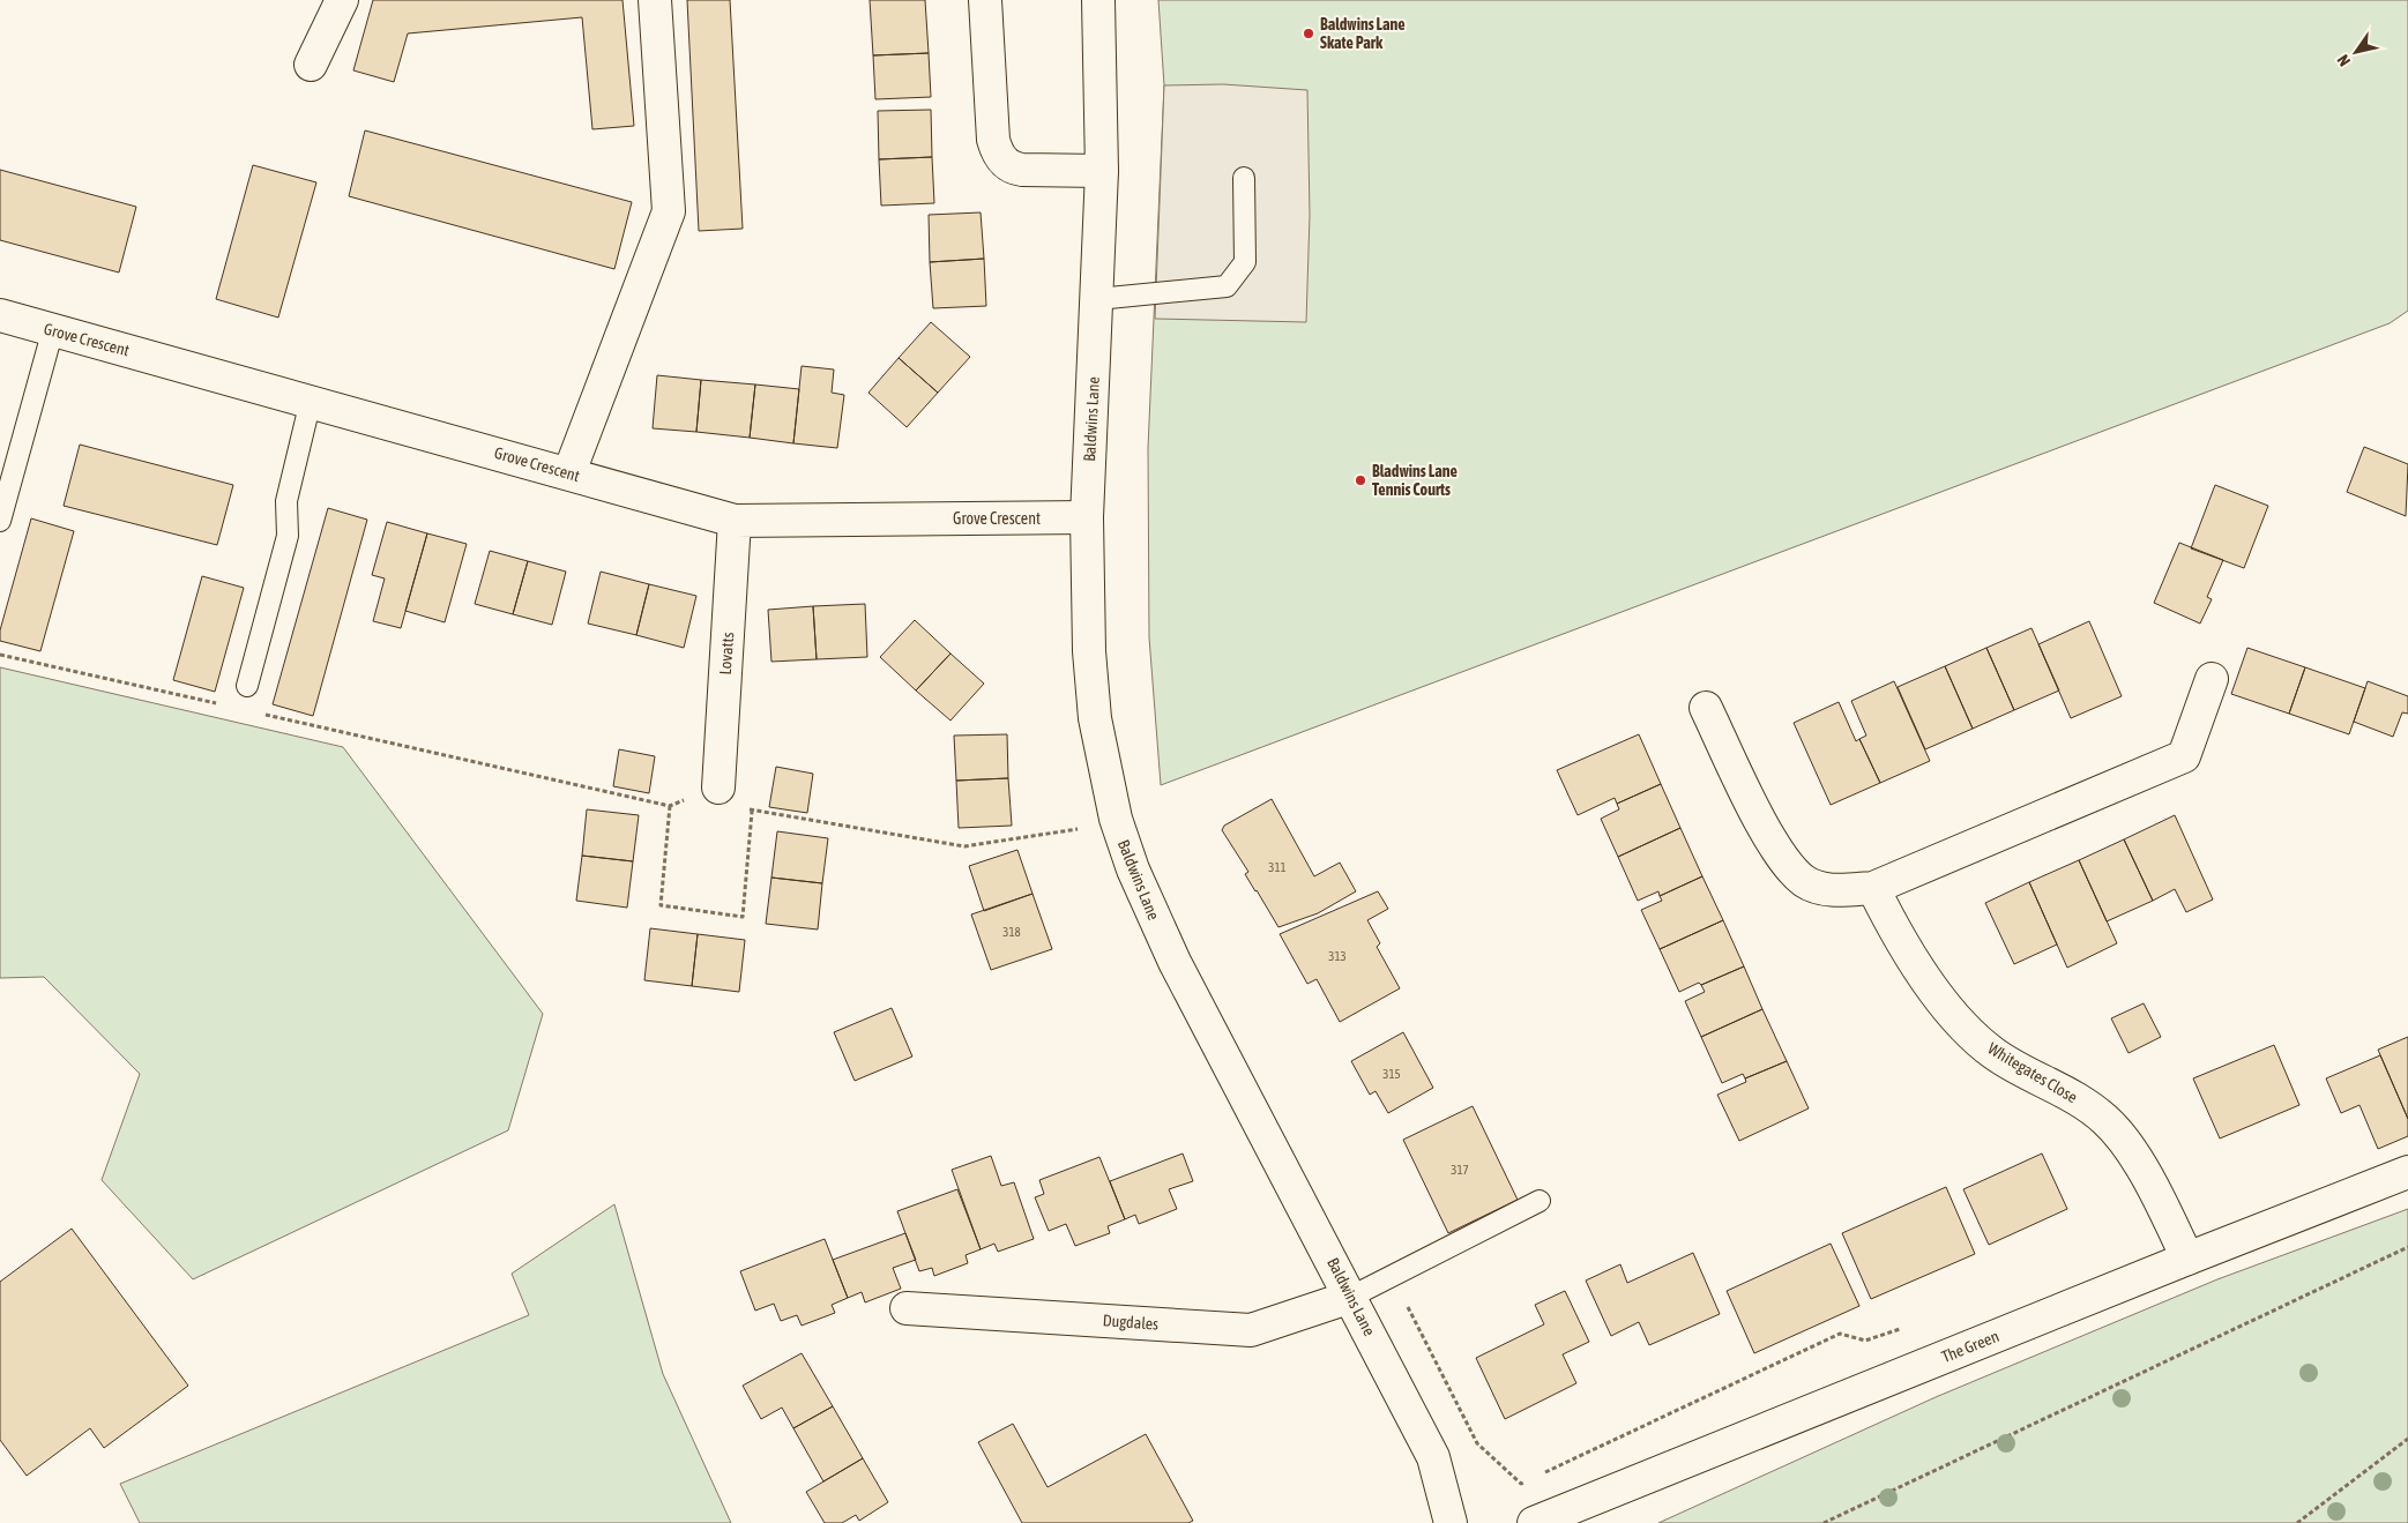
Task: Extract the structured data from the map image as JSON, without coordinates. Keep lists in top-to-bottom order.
{
  "streets": {
    "street": [
      "Grove Crescent",
      "Baldwins Lane",
      "Lovatts",
      "Whitegates Close",
      "Dugdales",
      "The Green"
    ]
  },
  "crossings": [
    ["Grove Crescent", "Baldwins Lane"],
    ["Grove Crescent", "Lovatts"],
    ["Baldwins Lane", "Dugdales"],
    ["Whitegates Close", "The Green"]
  ],
  "places": ["Baldwins Lane Skate Park", "Bladwins Lane Tennis Courts"],
  "house_numbers": [
    "311",
    "318",
    "313",
    "315",
    "317"
  ],
  "north": "bottom left"
}
